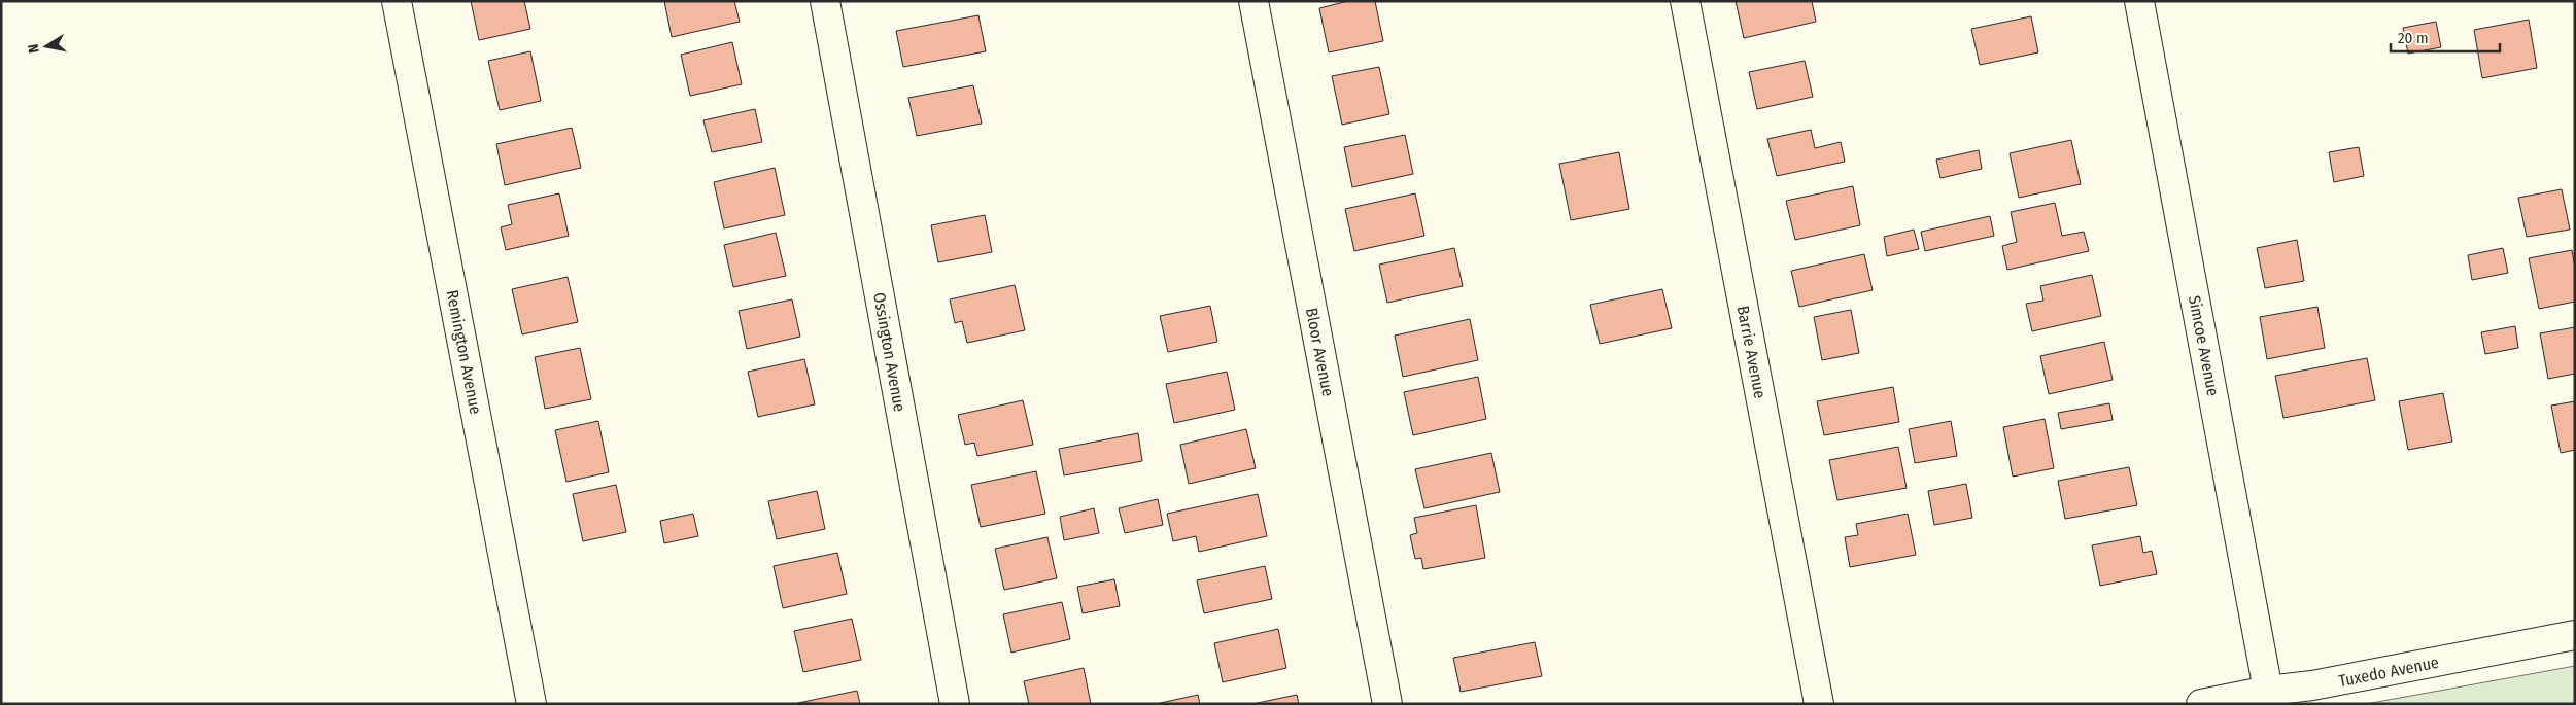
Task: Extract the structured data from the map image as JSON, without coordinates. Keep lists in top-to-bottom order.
{
  "streets": {
    "street": [
      "Simcoe Avenue",
      "Remington Avenue",
      "Ossington Avenue",
      "Bloor Avenue",
      "Barrie Avenue",
      "Tuxedo Avenue"
    ]
  },
  "crossings": [
    ["Simcoe Avenue", "Tuxedo Avenue"]
  ],
  "scale_bar": "20 m",
  "north": "left"
}
